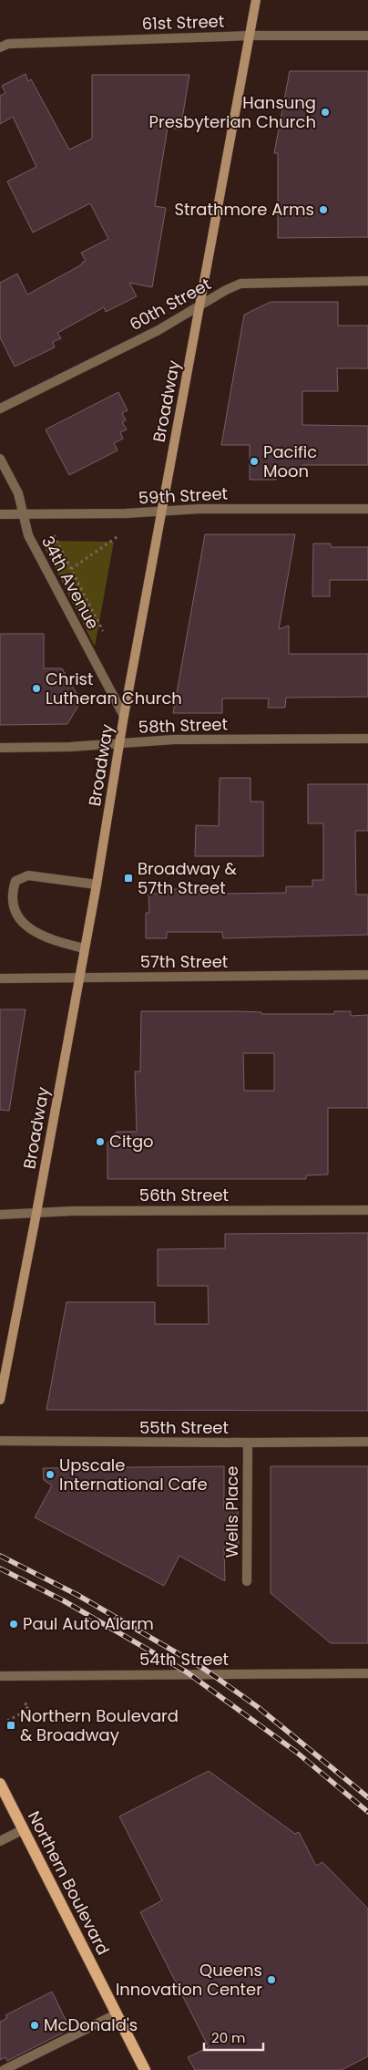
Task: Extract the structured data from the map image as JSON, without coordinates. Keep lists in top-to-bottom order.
{
  "streets": {
    "main road": ["Broadway", "Northern Boulevard"],
    "street": [
      "61st Street",
      "60th Street",
      "59th Street",
      "34th Avenue",
      "58th Street",
      "57th Street",
      "56th Street",
      "55th Street",
      "Wells Place",
      "54th Street"
    ]
  },
  "crossings": [
    ["61st Street", "Broadway"],
    ["60th Street", "Broadway"],
    ["Broadway", "59th Street"],
    ["Broadway", "34th Avenue"],
    ["Broadway", "58th Street"],
    ["Broadway", "57th Street"],
    ["Broadway", "56th Street"],
    ["59th Street", "34th Avenue"],
    ["55th Street", "Wells Place"]
  ],
  "places": {
    "other": [
      "Hansung Presbyterian Church",
      "Strathmore Arms",
      "Pacific Moon",
      "Christ Lutheran Church",
      "Citgo",
      "Upscale International Cafe",
      "Paul Auto Alarm",
      "Queens Innovation Center",
      "McDonald's"
    ],
    "transit": ["Broadway & 57th Street", "Northern Boulevard & Broadway"]
  },
  "scale_bar": "20 m"
}
